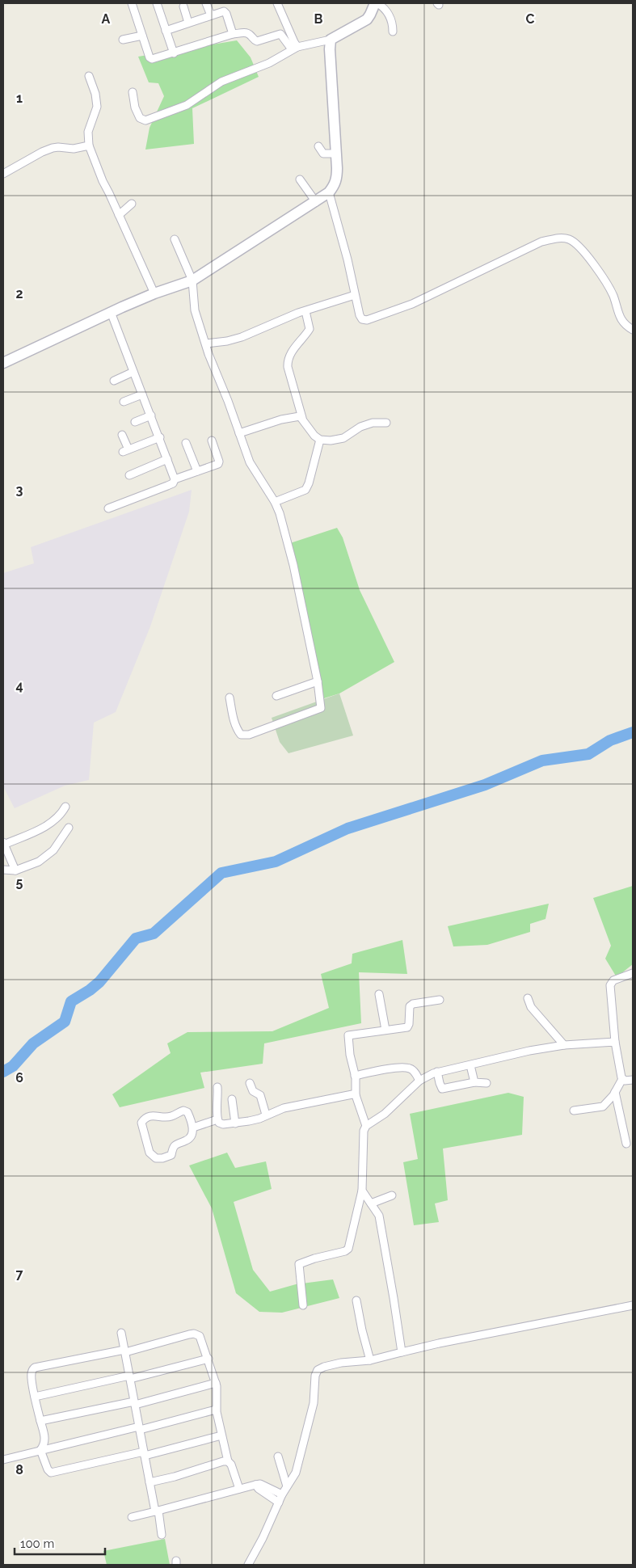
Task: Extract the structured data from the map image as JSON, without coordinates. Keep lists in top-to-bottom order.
{
  "scale_bar": "100 m",
  "grid": {
    "columns": ["A", "B", "C"],
    "rows": [
      "1",
      "2",
      "3",
      "4",
      "5",
      "6",
      "7",
      "8"
    ]
  }
}
